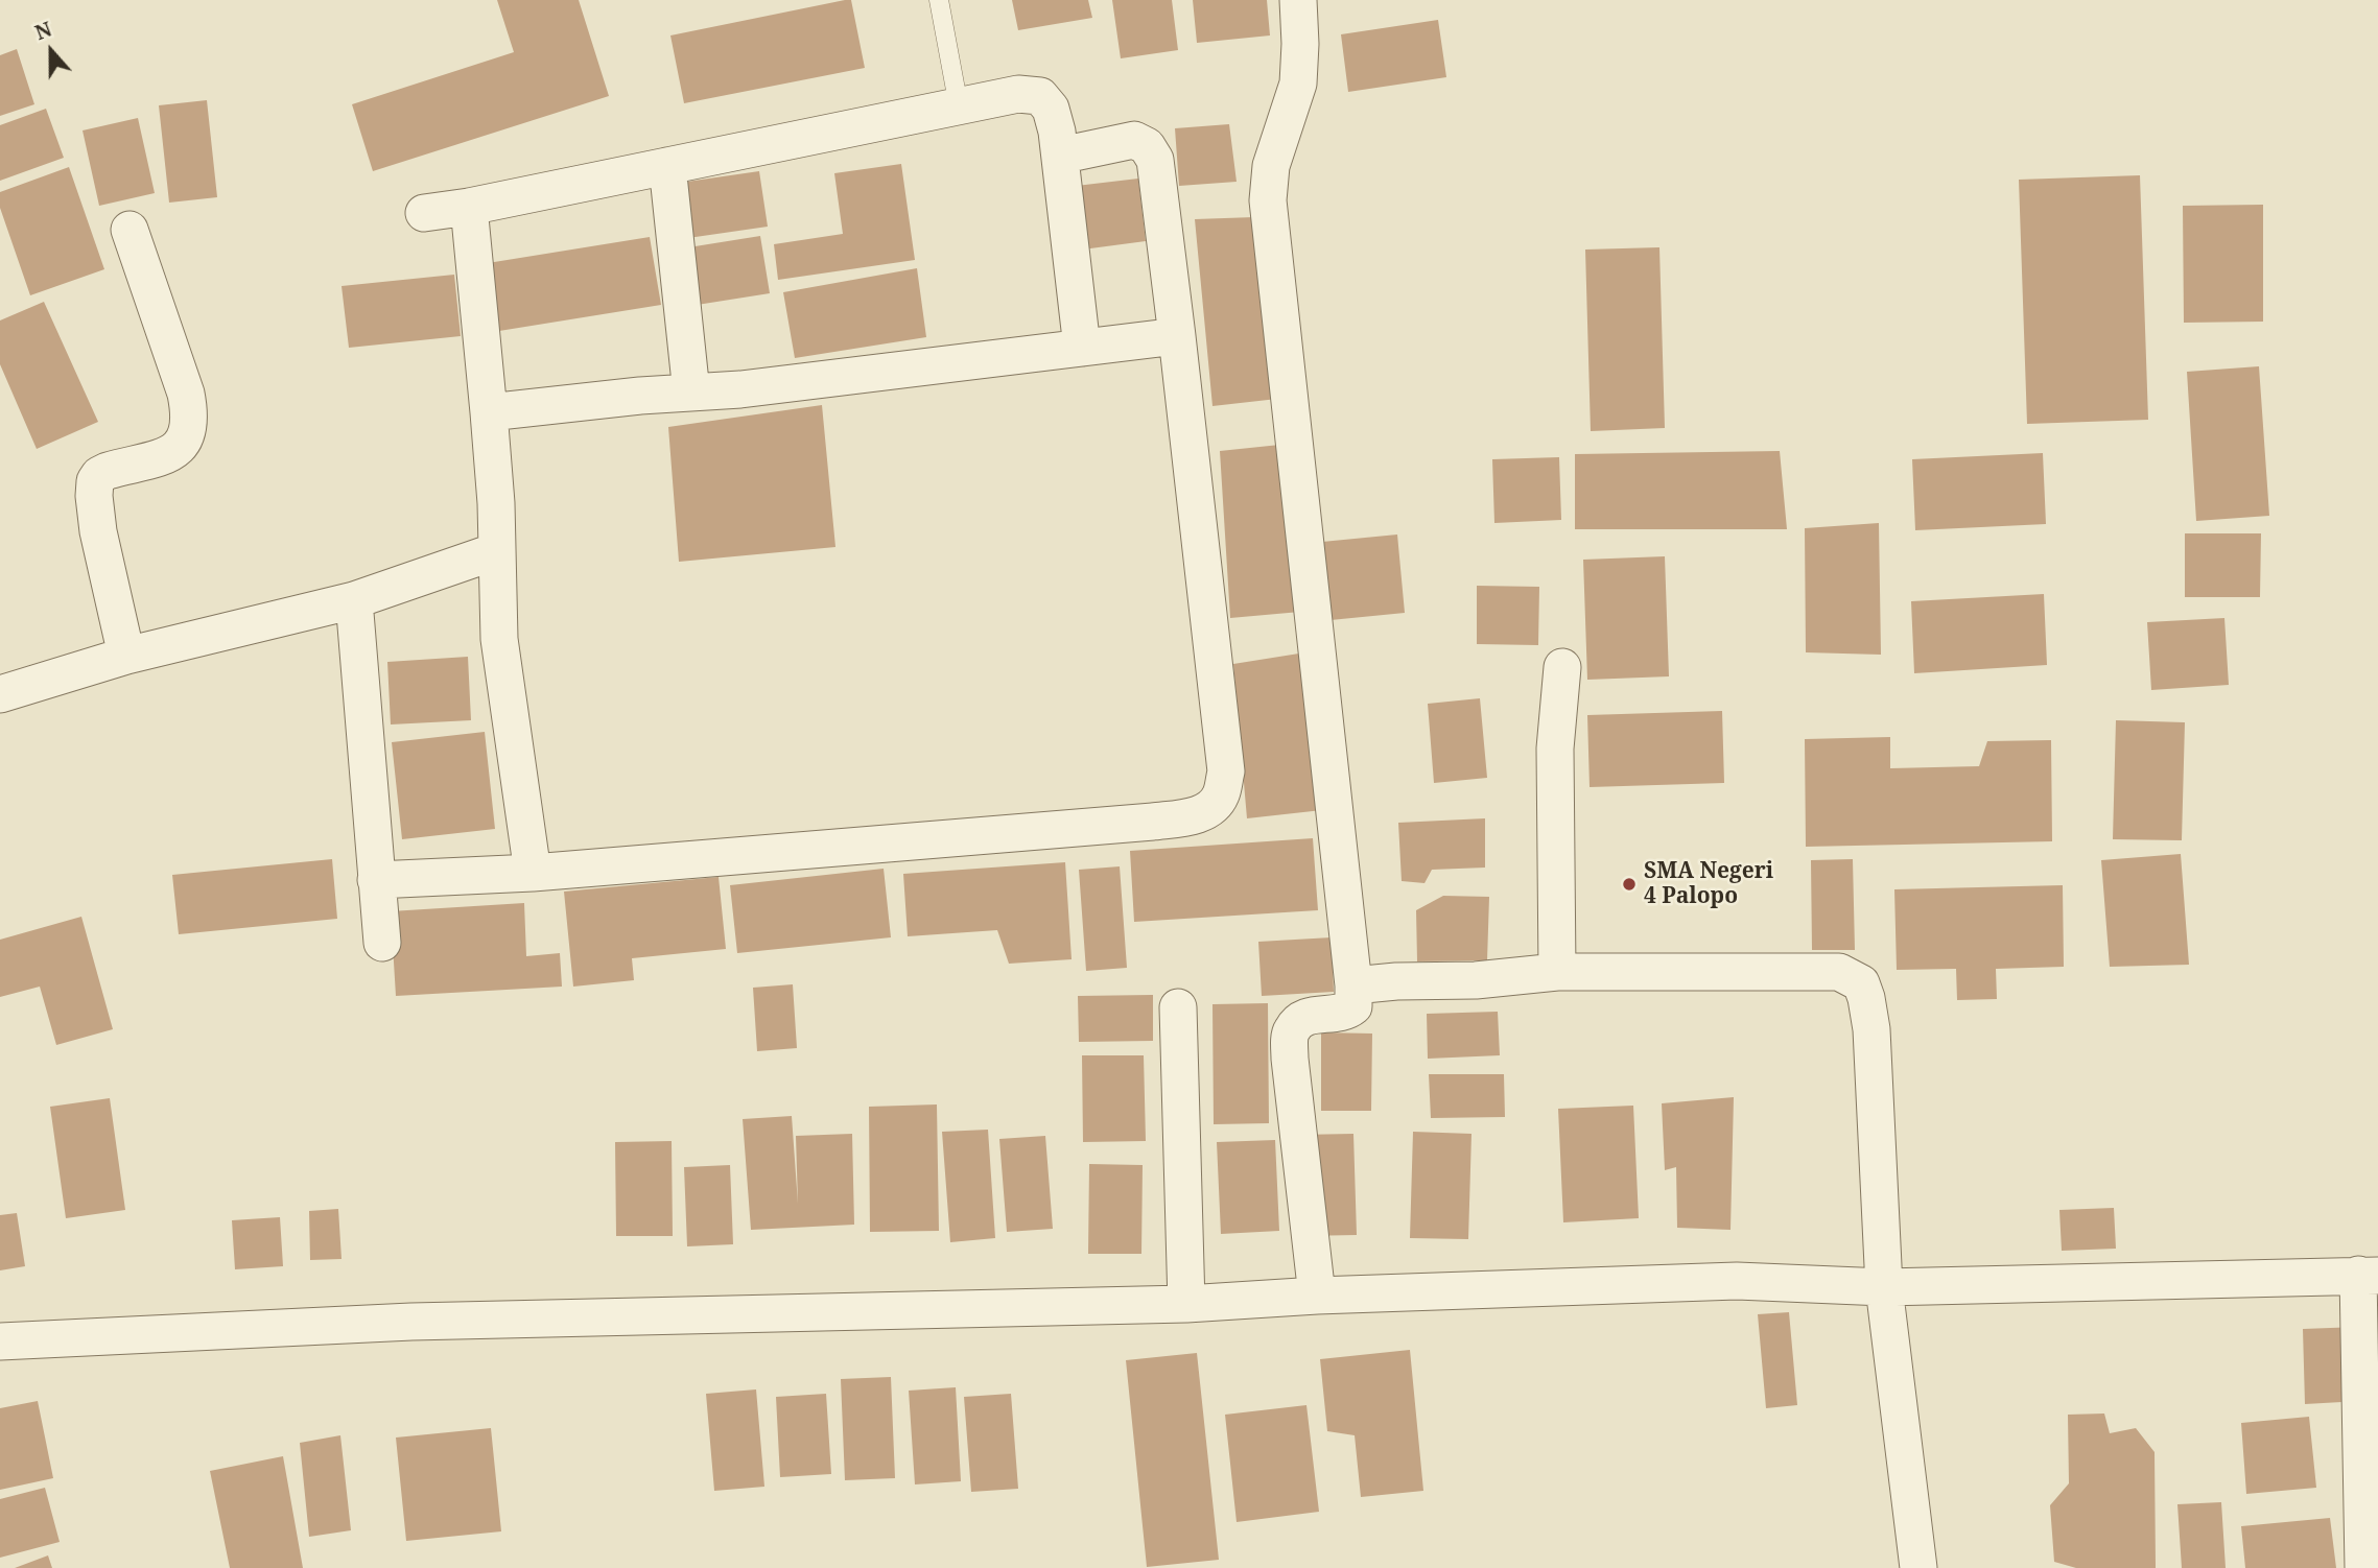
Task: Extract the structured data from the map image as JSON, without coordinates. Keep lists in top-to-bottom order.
{
  "places": ["SMA Negeri 4 Palopo"],
  "north": "top"
}
